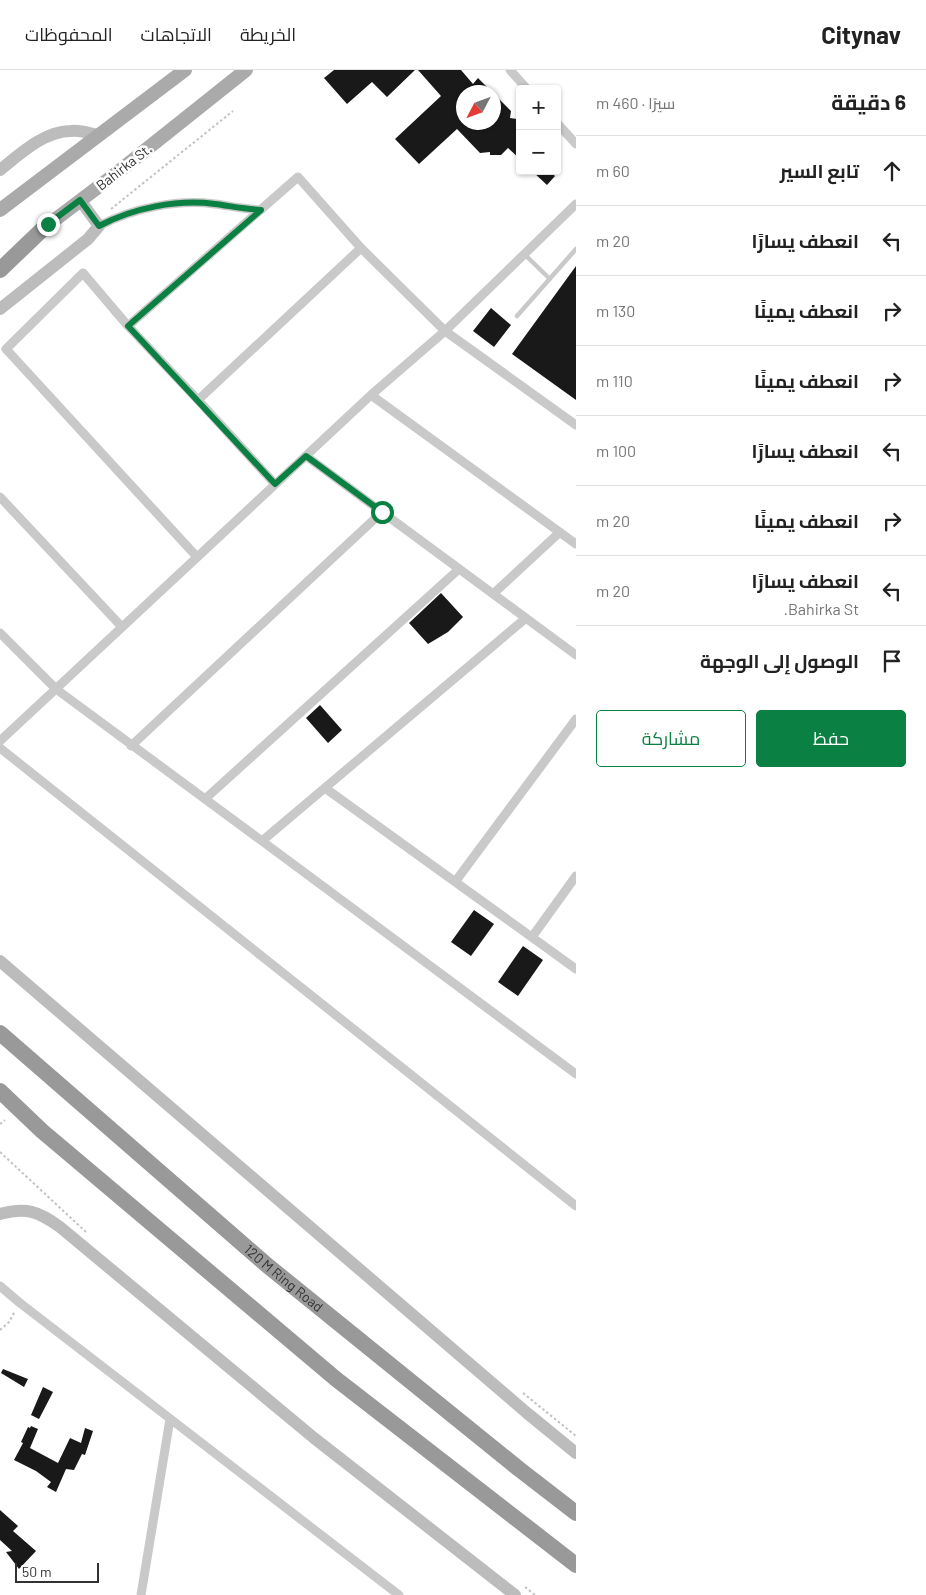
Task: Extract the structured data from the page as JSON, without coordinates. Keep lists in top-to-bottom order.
{
  "streets": {
    "highway": ["120 M Ring Road"],
    "main road": ["Bahirka St."]
  },
  "scale_bar": "50 m",
  "north": "bottom left",
  "page": {
    "header": "Citynav",
    "nav": ["الخريطة", "الاتجاهات", "المحفوظات"],
    "heading": ["6 دقيقة", "سيرًا · 460 m"],
    "map_buttons": ["+", "−"],
    "list": [
      ["تابع السير", "60 m"],
      ["انعطف يسارًا", "20 m"],
      ["انعطف يمينًا", "130 m"],
      ["انعطف يمينًا", "110 m"],
      ["انعطف يسارًا", "100 m"],
      ["انعطف يمينًا", "20 m"],
      ["انعطف يسارًا", "Bahirka St.", "20 m"],
      "الوصول إلى الوجهة"
    ],
    "buttons": ["حفظ", "مشاركة"],
    "scale": "50 m"
  }
}
